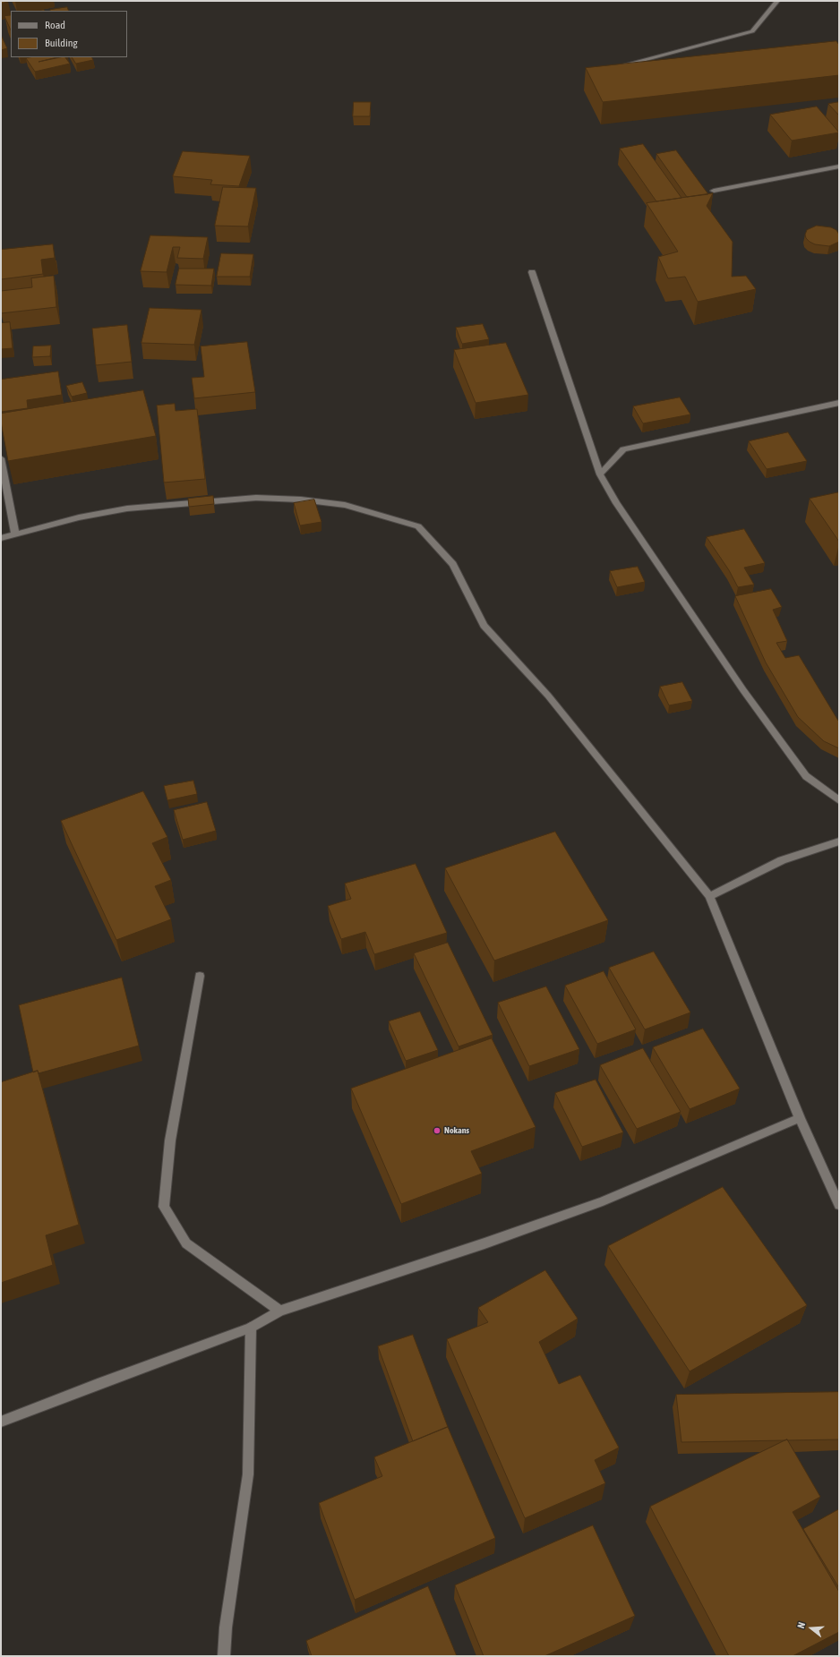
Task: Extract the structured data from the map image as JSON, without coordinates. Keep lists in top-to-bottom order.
{
  "places": ["Nokans"],
  "legend": ["Road", "Building"],
  "north": "left"
}
